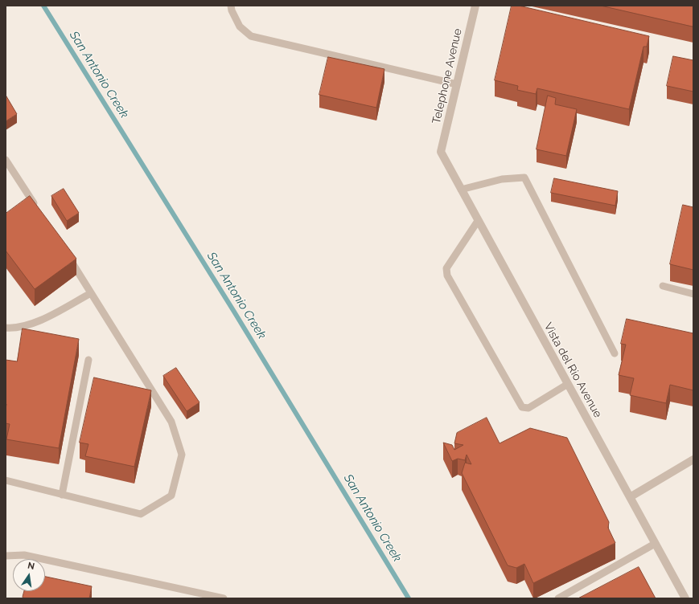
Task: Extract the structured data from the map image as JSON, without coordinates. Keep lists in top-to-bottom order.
{
  "streets": {
    "street": ["Telephone Avenue", "Vista del Rio Avenue"]
  },
  "crossings": [
    ["Telephone Avenue", "Vista del Rio Avenue"]
  ],
  "water": ["San Antonio Creek"],
  "north": "top"
}
